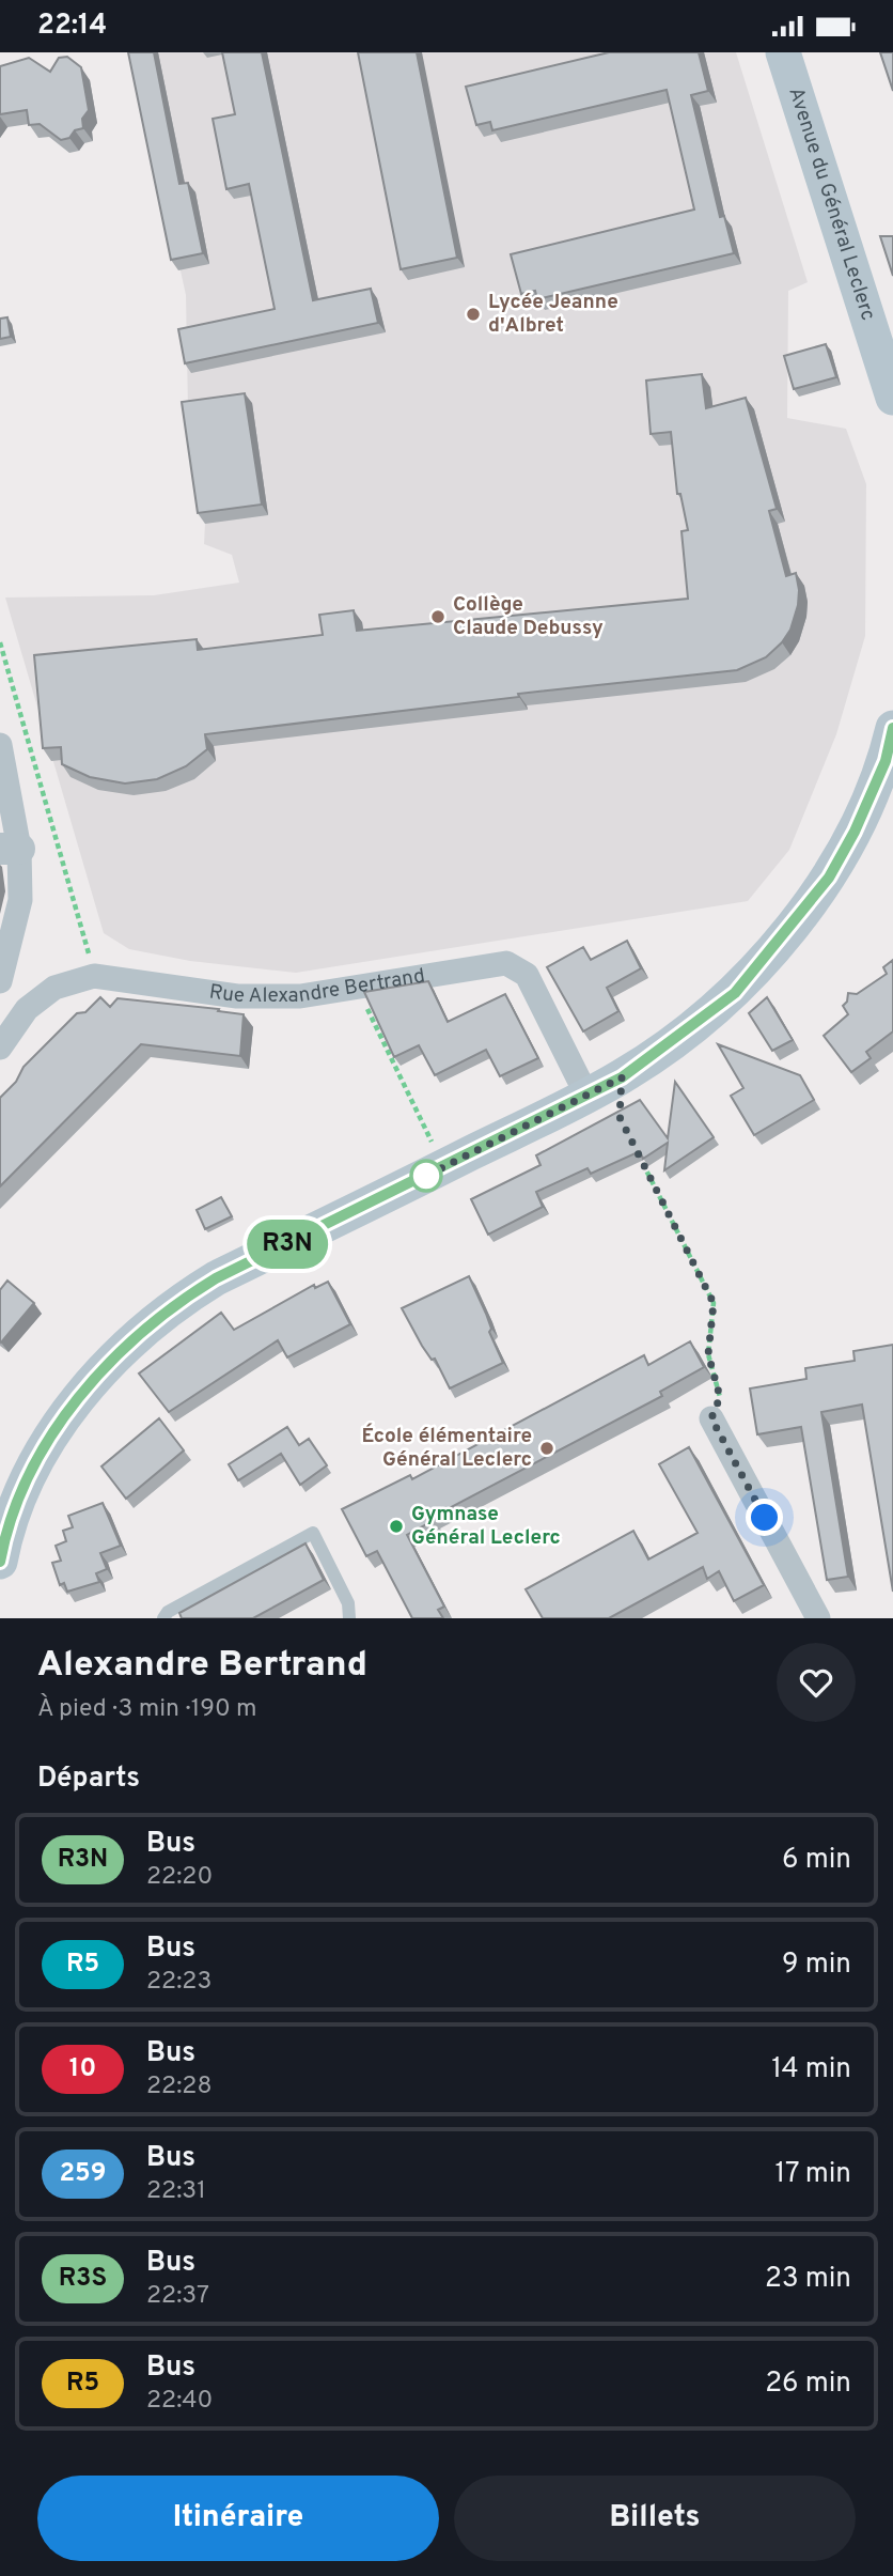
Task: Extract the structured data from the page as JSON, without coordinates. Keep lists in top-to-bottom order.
{
  "streets": {
    "main road": ["Avenue du Général Leclerc"],
    "street": ["Rue Alexandre Bertrand"]
  },
  "places": [
    "Lycée Jeanne d'Albret",
    "Collège Claude Debussy",
    "École élémentaire Général Leclerc",
    "Gymnase Général Leclerc"
  ],
  "lines": ["bus line R3N"],
  "page": {
    "status": "22:14",
    "on_map": "R3N",
    "heading": [
      ["Alexandre Bertrand", "À pied · 3 min · 190 m"],
      "Départs"
    ],
    "list": [
      {
        "mark": "R3N",
        "name": "Bus",
        "note": "22:20",
        "value": "6 min"
      },
      {
        "mark": "R5",
        "name": "Bus",
        "note": "22:23",
        "value": "9 min"
      },
      {
        "mark": "10",
        "name": "Bus",
        "note": "22:28",
        "value": "14 min"
      },
      {
        "mark": "259",
        "name": "Bus",
        "note": "22:31",
        "value": "17 min"
      },
      {
        "mark": "R3S",
        "name": "Bus",
        "note": "22:37",
        "value": "23 min"
      },
      {
        "mark": "R5",
        "name": "Bus",
        "note": "22:40",
        "value": "26 min"
      }
    ],
    "buttons": ["Itinéraire", "Billets"]
  }
}
